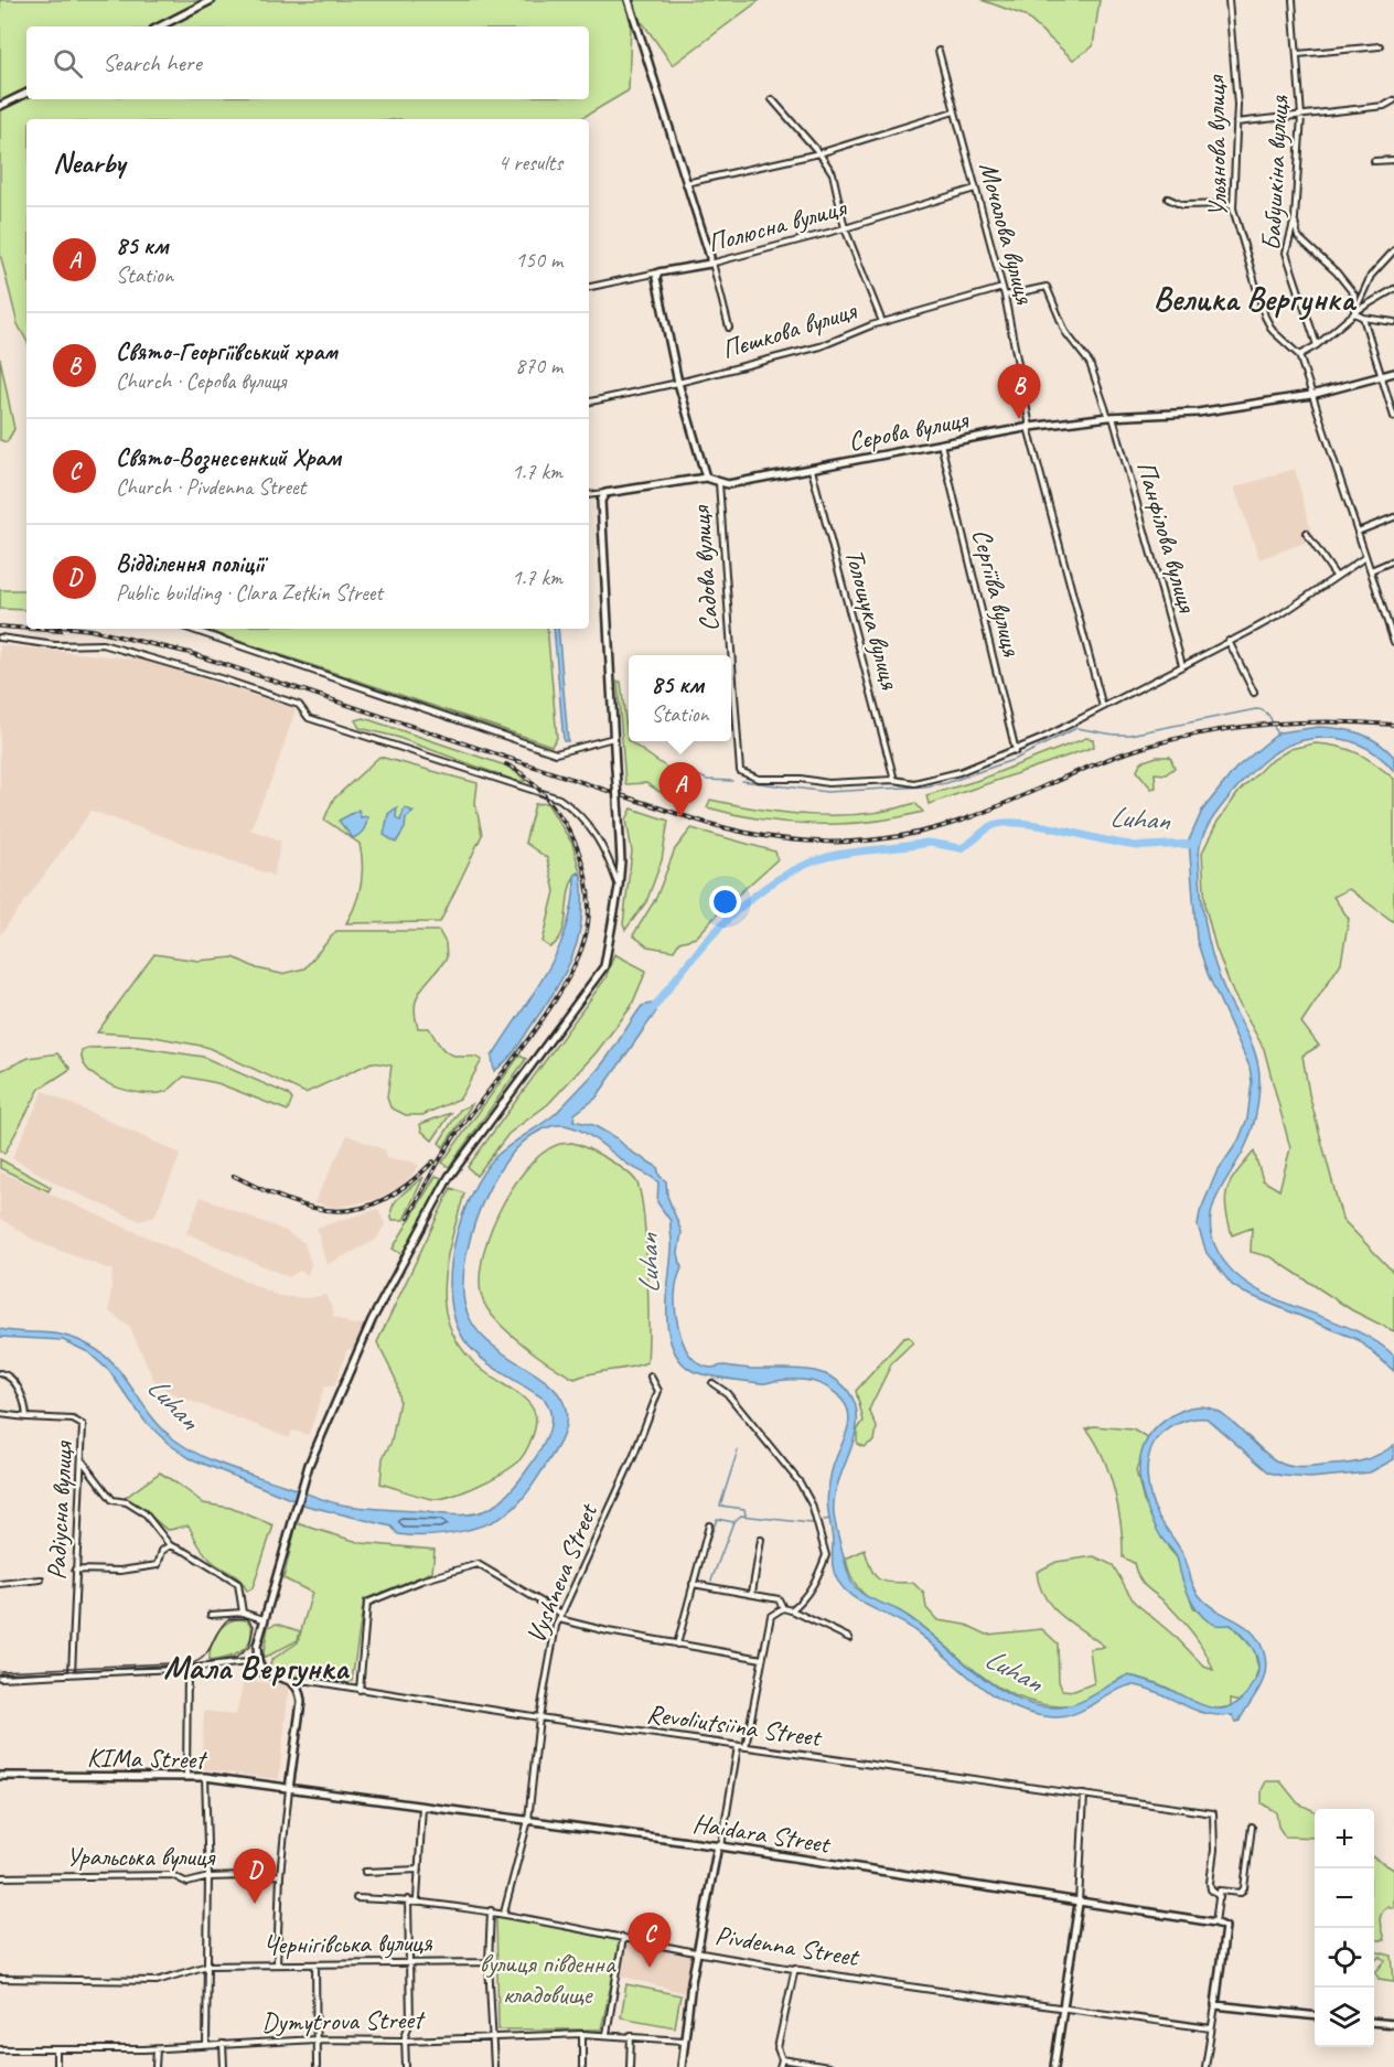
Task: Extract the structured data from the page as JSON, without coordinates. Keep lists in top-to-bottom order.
{
  "streets": {
    "street": [
      "Ульянова вулиця",
      "Бабушкіна вулиця",
      "Полюсна вулиця",
      "Мочалова вулиця",
      "Пєшкова вулиця",
      "Сєрова вулиця",
      "Панфілова вулиця",
      "Садова вулиця",
      "Сергіїва вулиця",
      "Толощука вулиця",
      "Радіусна вулиця",
      "Vyshneva Street",
      "Revoliutsiina Street",
      "KIMa Street",
      "Haidara Street",
      "Уральська вулиця",
      "Чернігівська вулиця",
      "Pivdenna Street",
      "Dymytrova Street"
    ]
  },
  "crossings": [
    ["Полюсна вулиця", "Мочалова вулиця"],
    ["Мочалова вулиця", "Пєшкова вулиця"],
    ["Мочалова вулиця", "Сєрова вулиця"],
    ["Мочалова вулиця", "Панфілова вулиця"],
    ["Сєрова вулиця", "Панфілова вулиця"],
    ["Сєрова вулиця", "Садова вулиця"],
    ["Сєрова вулиця", "Сергіїва вулиця"],
    ["Сєрова вулиця", "Толощука вулиця"],
    ["Садова вулиця", "Толощука вулиця"],
    ["Vyshneva Street", "Revoliutsiina Street"],
    ["Vyshneva Street", "Haidara Street"],
    ["Vyshneva Street", "Pivdenna Street"],
    ["KIMa Street", "Haidara Street"]
  ],
  "districts": ["Велика Вергунка", "Мала Вергунка"],
  "water": ["Luhan"],
  "parks": ["вулиця південна кладовище"],
  "page": {
    "search": "Search here",
    "heading": ["Nearby", "4 results"],
    "list": [
      {
        "mark": "A",
        "name": "85 км",
        "note": "Station",
        "value": "150 m"
      },
      {
        "mark": "B",
        "name": "Свято-Георгіївський храм",
        "note": "Church · Сєрова вулиця",
        "value": "870 m"
      },
      {
        "mark": "C",
        "name": "Свято-Вознесенкий Храм",
        "note": "Church · Pivdenna Street",
        "value": "1.7 km"
      },
      {
        "mark": "D",
        "name": "Відділення поліції",
        "note": "Public building · Clara Zetkin Street",
        "value": "1.7 km"
      }
    ],
    "pins": [
      "B",
      "A",
      "D",
      "C"
    ],
    "popup": ["85 км", "Station"],
    "map_buttons": ["+", "−"]
  }
}
